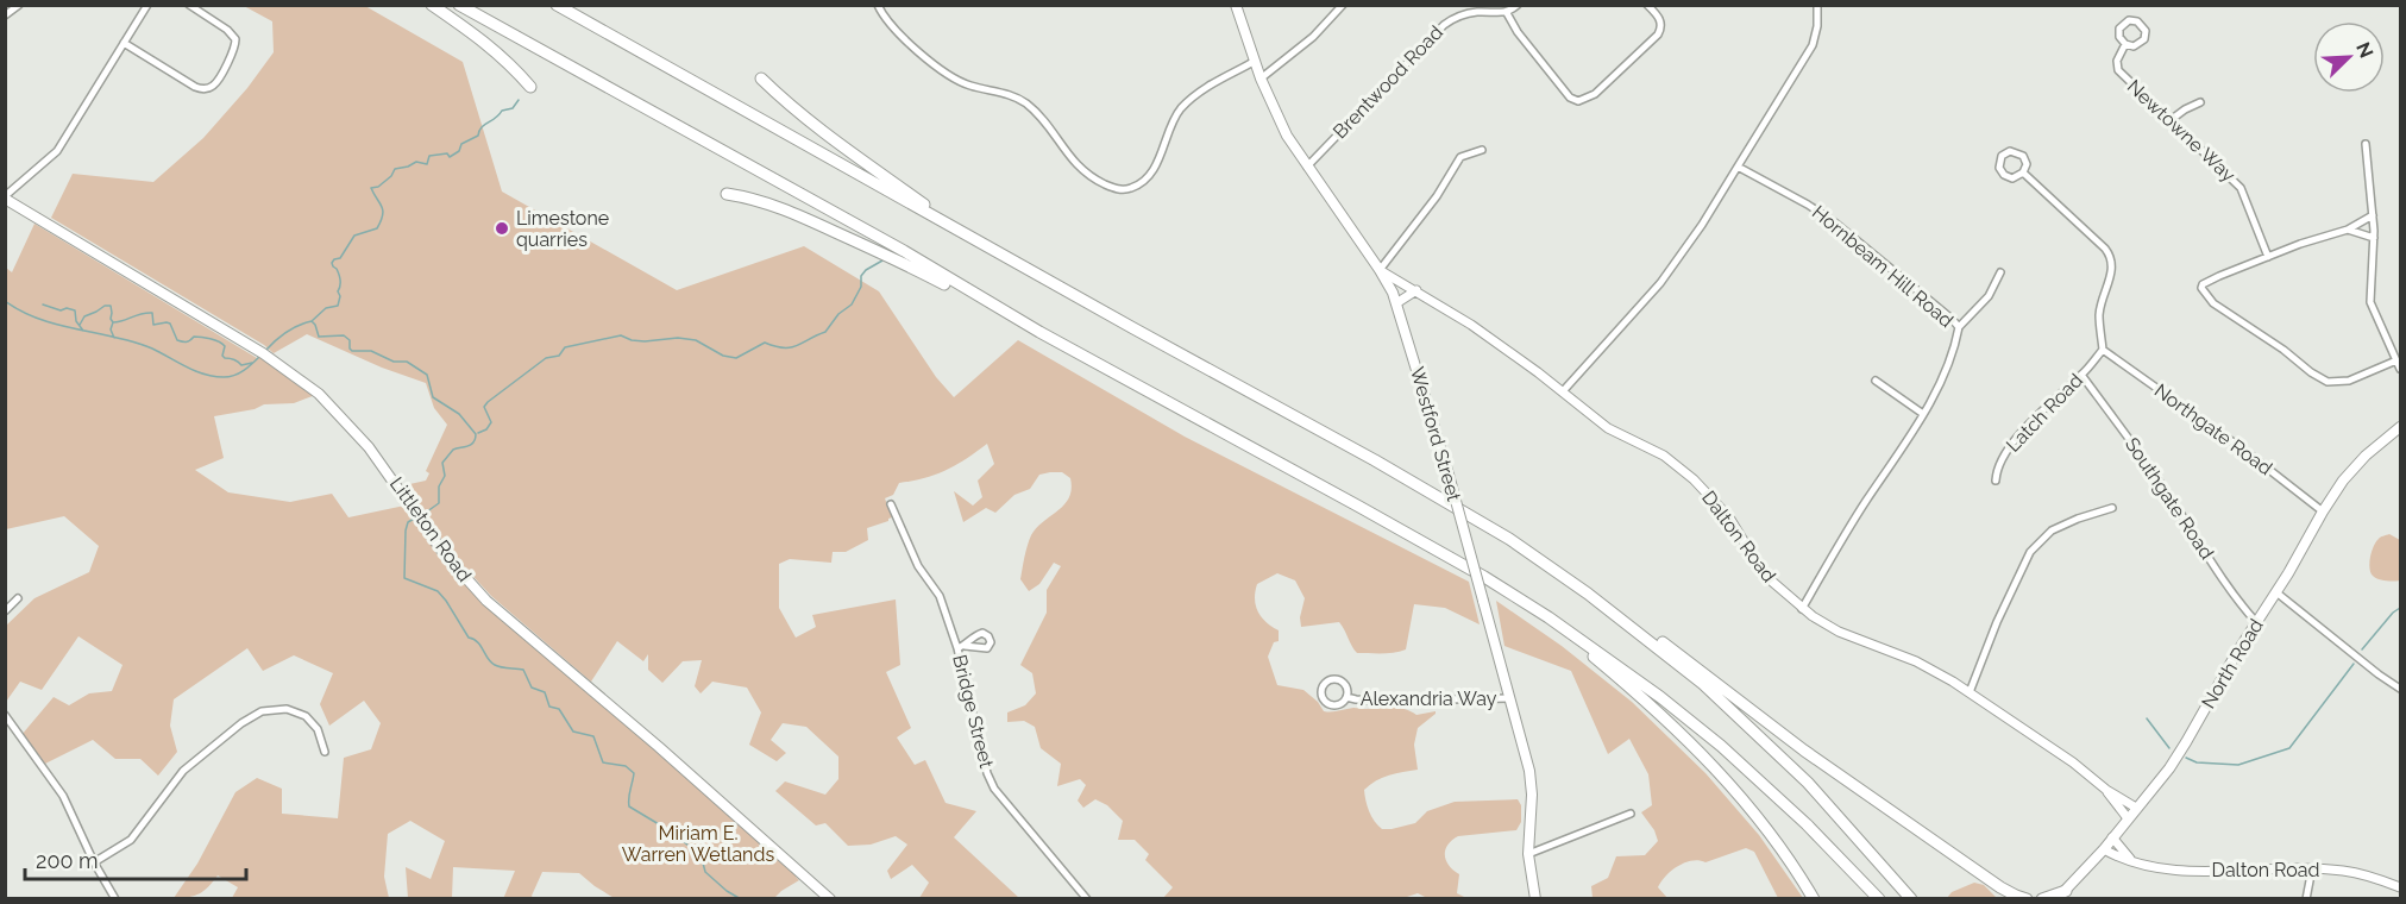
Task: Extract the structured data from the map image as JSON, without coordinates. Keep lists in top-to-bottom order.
{
  "streets": {
    "main road": ["Westford Street", "Littleton Road", "North Road"],
    "street": [
      "Brentwood Road",
      "Newtowne Way",
      "Hornbeam Hill Road",
      "Latch Road",
      "Northgate Road",
      "Southgate Road",
      "Dalton Road",
      "Alexandria Way",
      "Bridge Street"
    ]
  },
  "crossings": [
    ["Brentwood Road", "Westford Street"],
    ["Hornbeam Hill Road", "Dalton Road"],
    ["Latch Road", "Northgate Road"],
    ["Latch Road", "Southgate Road"],
    ["Northgate Road", "North Road"],
    ["Westford Street", "Dalton Road"],
    ["Westford Street", "Alexandria Way"],
    ["Southgate Road", "North Road"],
    ["Dalton Road", "North Road"]
  ],
  "parks": ["Miriam E. Warren Wetlands"],
  "places": ["Limestone quarries"],
  "scale_bar": "200 m",
  "north": "top right"
}
